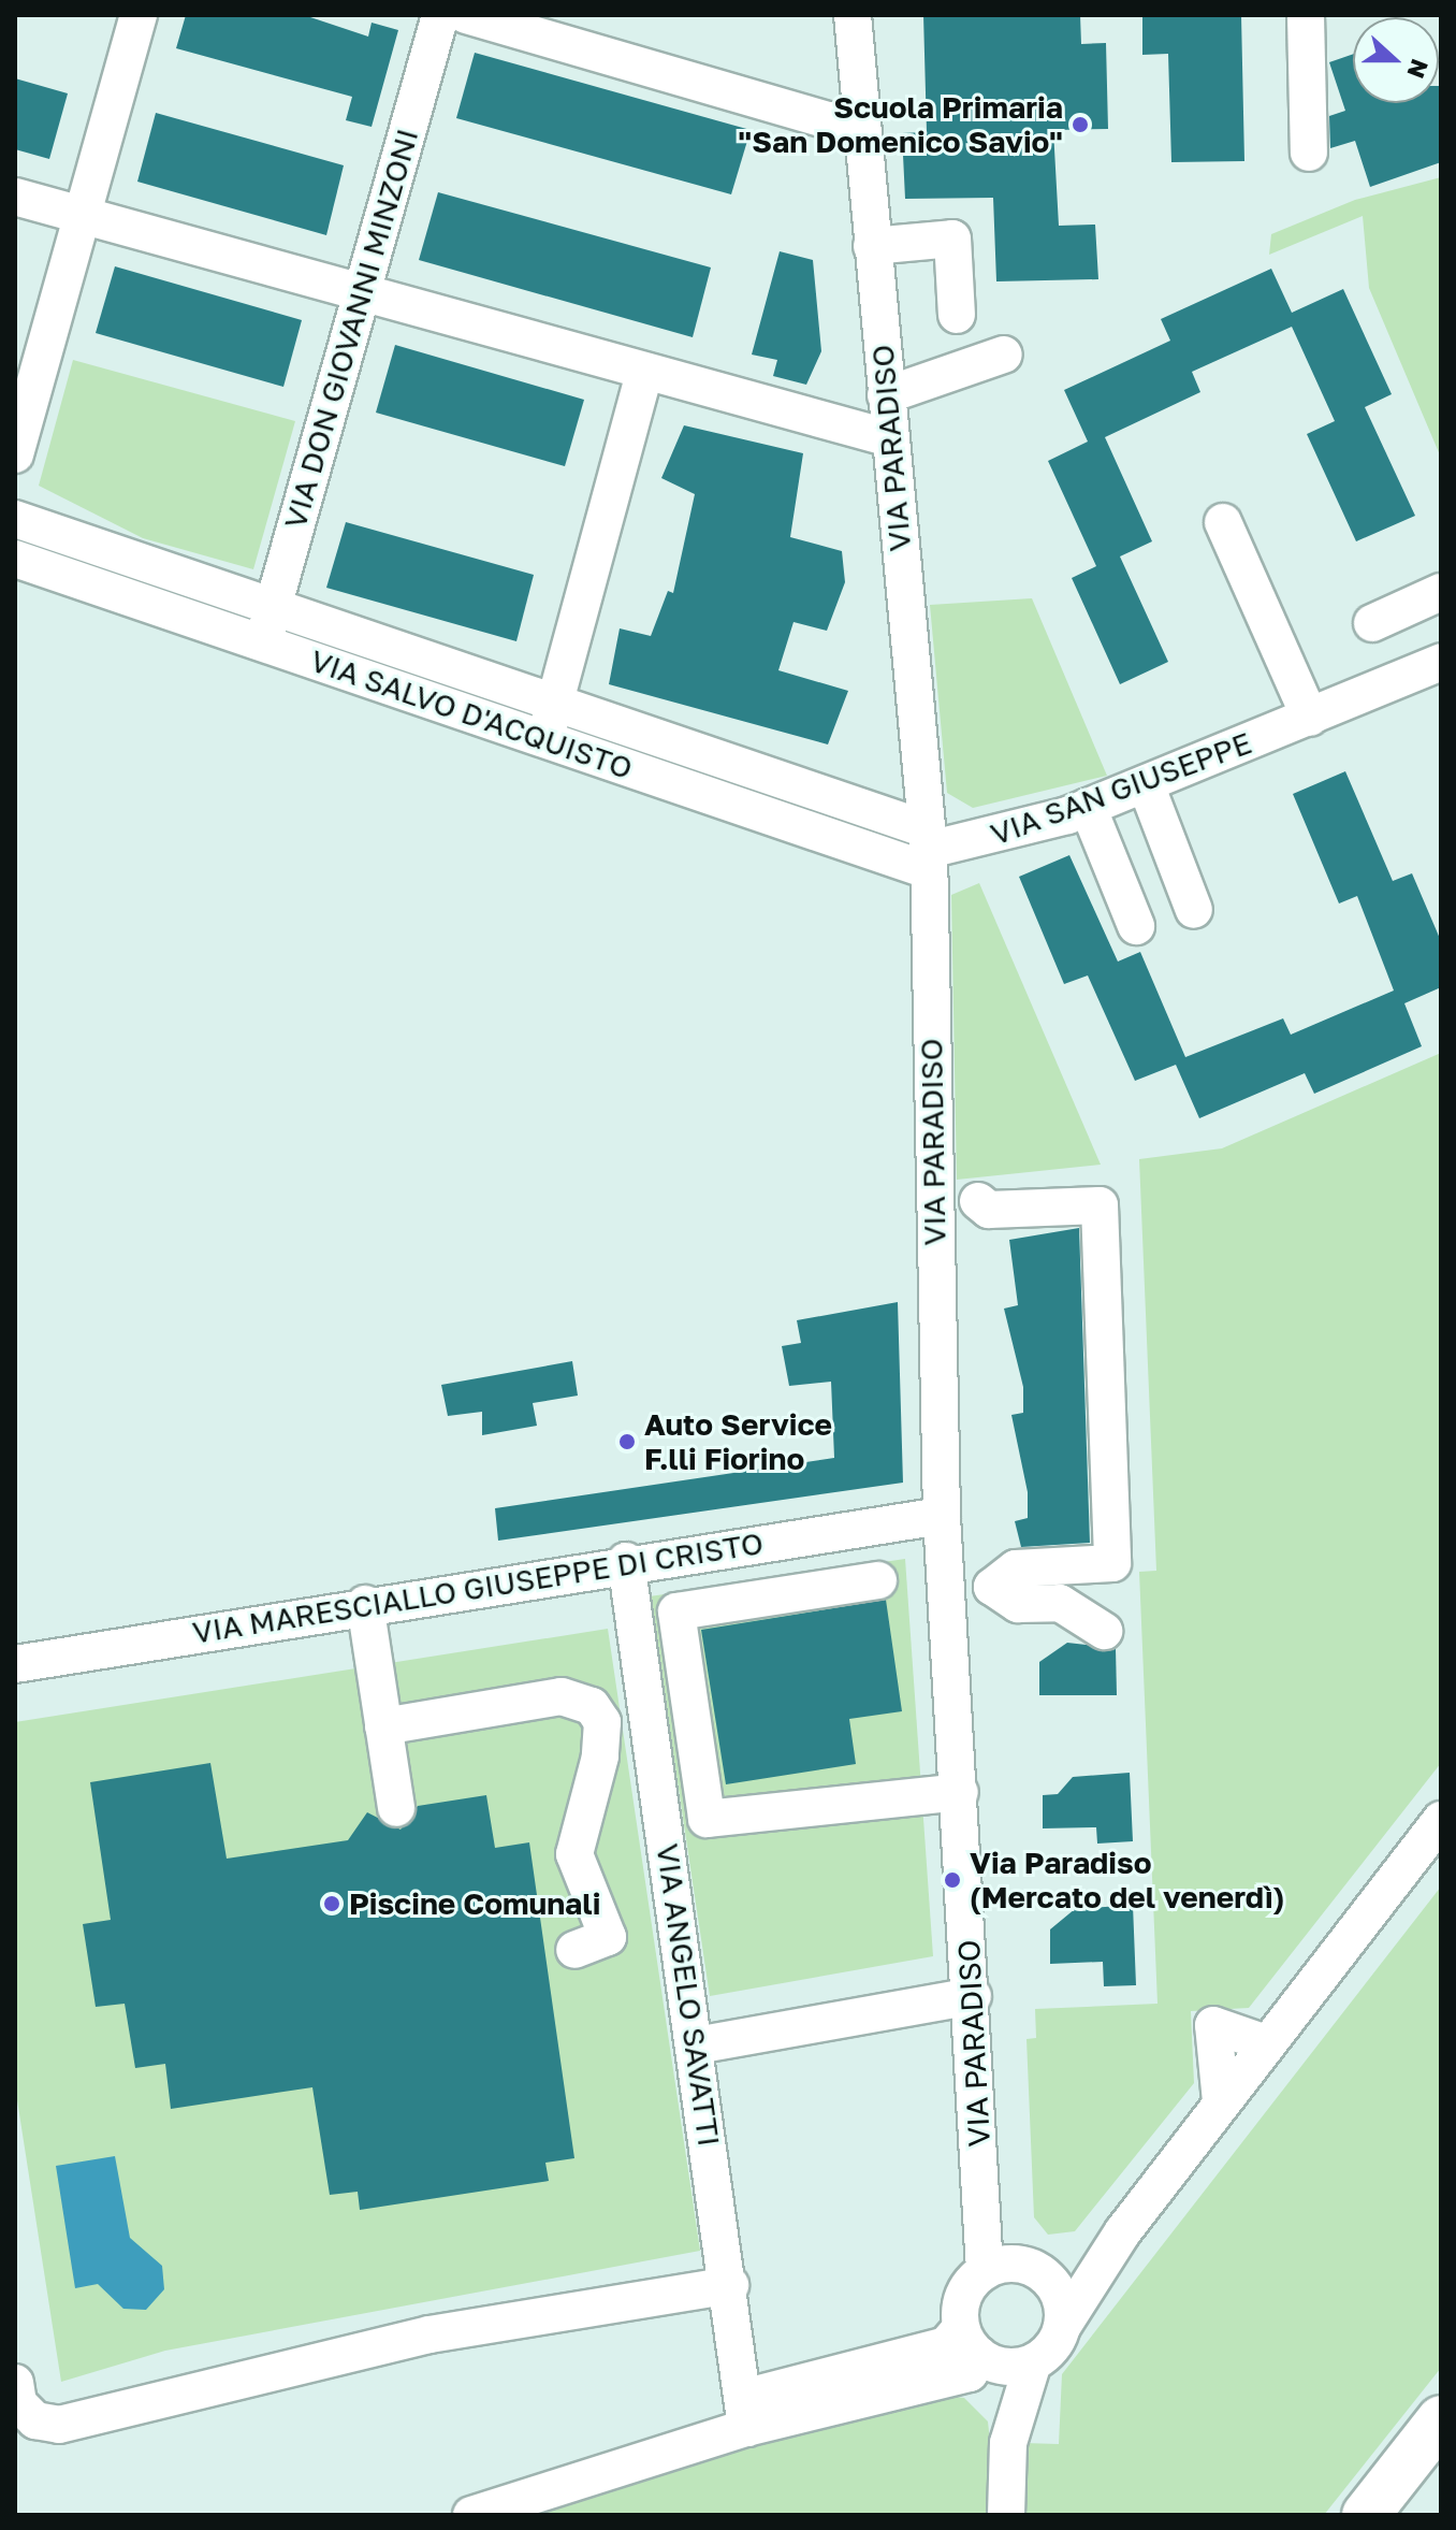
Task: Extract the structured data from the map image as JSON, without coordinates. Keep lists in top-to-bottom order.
{
  "streets": {
    "street": [
      "VIA DON GIOVANNI MINZONI",
      "VIA PARADISO",
      "VIA SALVO D'ACQUISTO",
      "VIA SAN GIUSEPPE",
      "VIA MARESCIALLO GIUSEPPE DI CRISTO",
      "VIA ANGELO SAVATTI"
    ]
  },
  "crossings": [
    ["VIA DON GIOVANNI MINZONI", "VIA SALVO D'ACQUISTO"],
    ["VIA PARADISO", "VIA SALVO D'ACQUISTO"],
    ["VIA PARADISO", "VIA SAN GIUSEPPE"],
    ["VIA PARADISO", "VIA MARESCIALLO GIUSEPPE DI CRISTO"],
    ["VIA SALVO D'ACQUISTO", "VIA SAN GIUSEPPE"],
    ["VIA MARESCIALLO GIUSEPPE DI CRISTO", "VIA ANGELO SAVATTI"]
  ],
  "places": [
    "Scuola Primaria \"San Domenico Savio\"",
    "Auto Service F.lli Fiorino",
    "Via Paradiso (Mercato del venerdì)",
    "Piscine Comunali"
  ],
  "north": "right"
}
